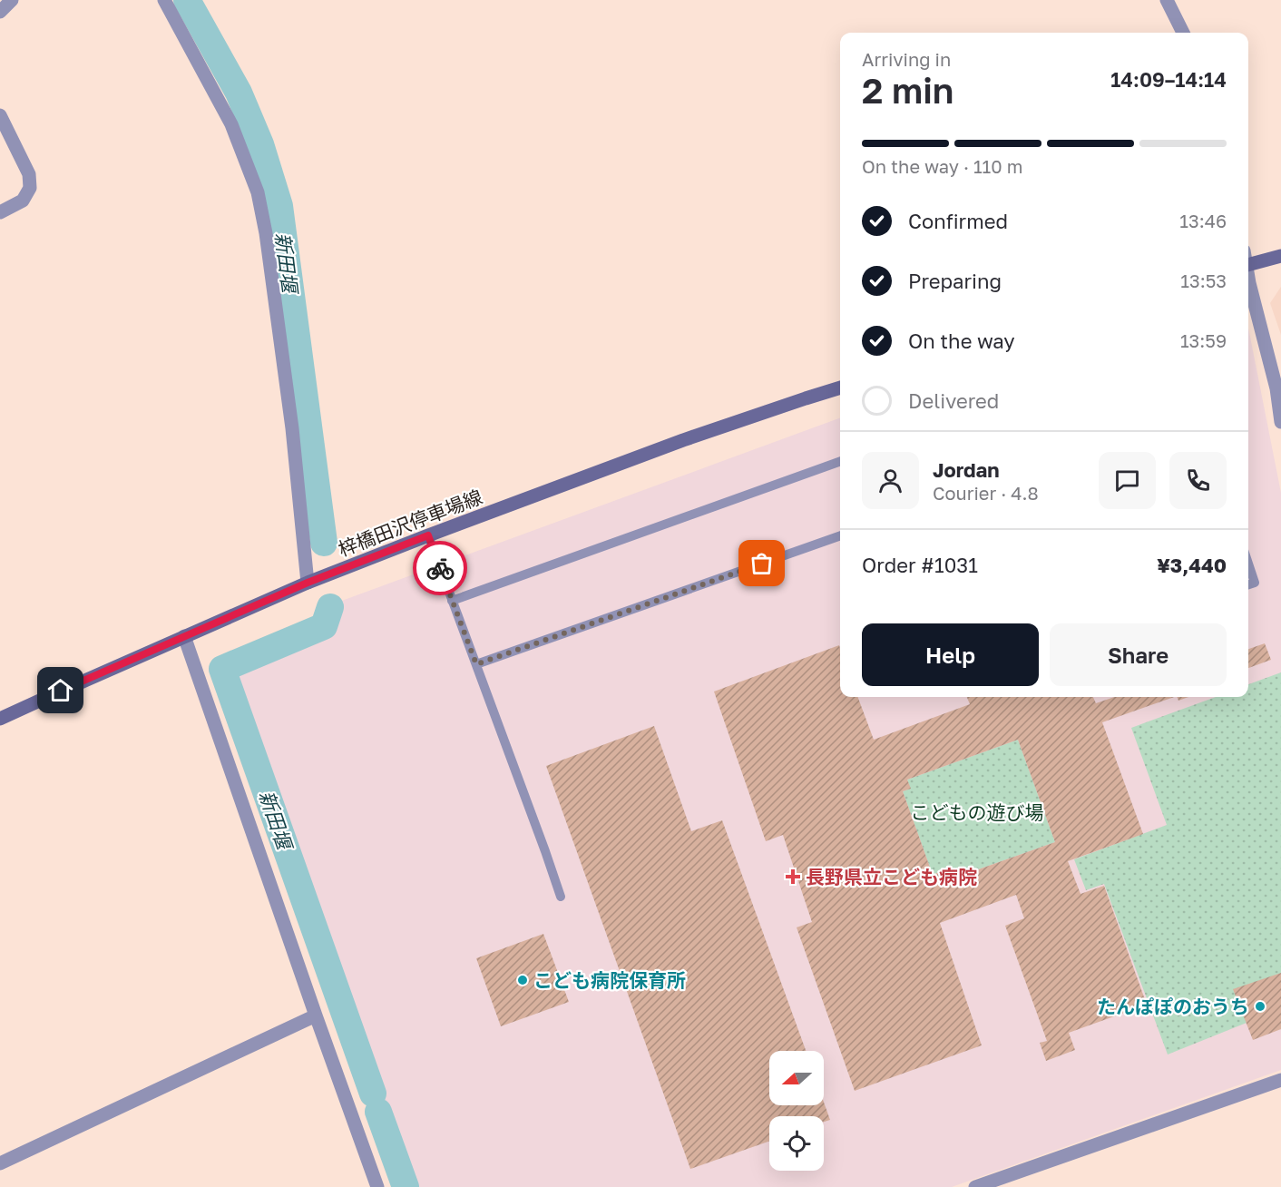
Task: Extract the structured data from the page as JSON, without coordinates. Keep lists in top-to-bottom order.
{
  "streets": {
    "main road": ["梓橋田沢停車場線"]
  },
  "water": ["新田堰"],
  "parks": ["こどもの遊び場"],
  "places": {
    "health": ["長野県立こども病院"],
    "other": ["こども病院保育所", "たんぽぽのおうち"]
  },
  "north": "left",
  "page": {
    "heading": ["2 min", "Arriving in", "14:09–14:14"],
    "panel": [
      "Jordan",
      "Courier · 4.8",
      "Order #1031",
      "¥3,440"
    ],
    "bar": "On the way · 110 m",
    "list": [
      ["Confirmed", "13:46"],
      ["Preparing", "13:53"],
      ["On the way", "13:59"],
      "Delivered"
    ],
    "buttons": ["Help", "Share"]
  }
}
